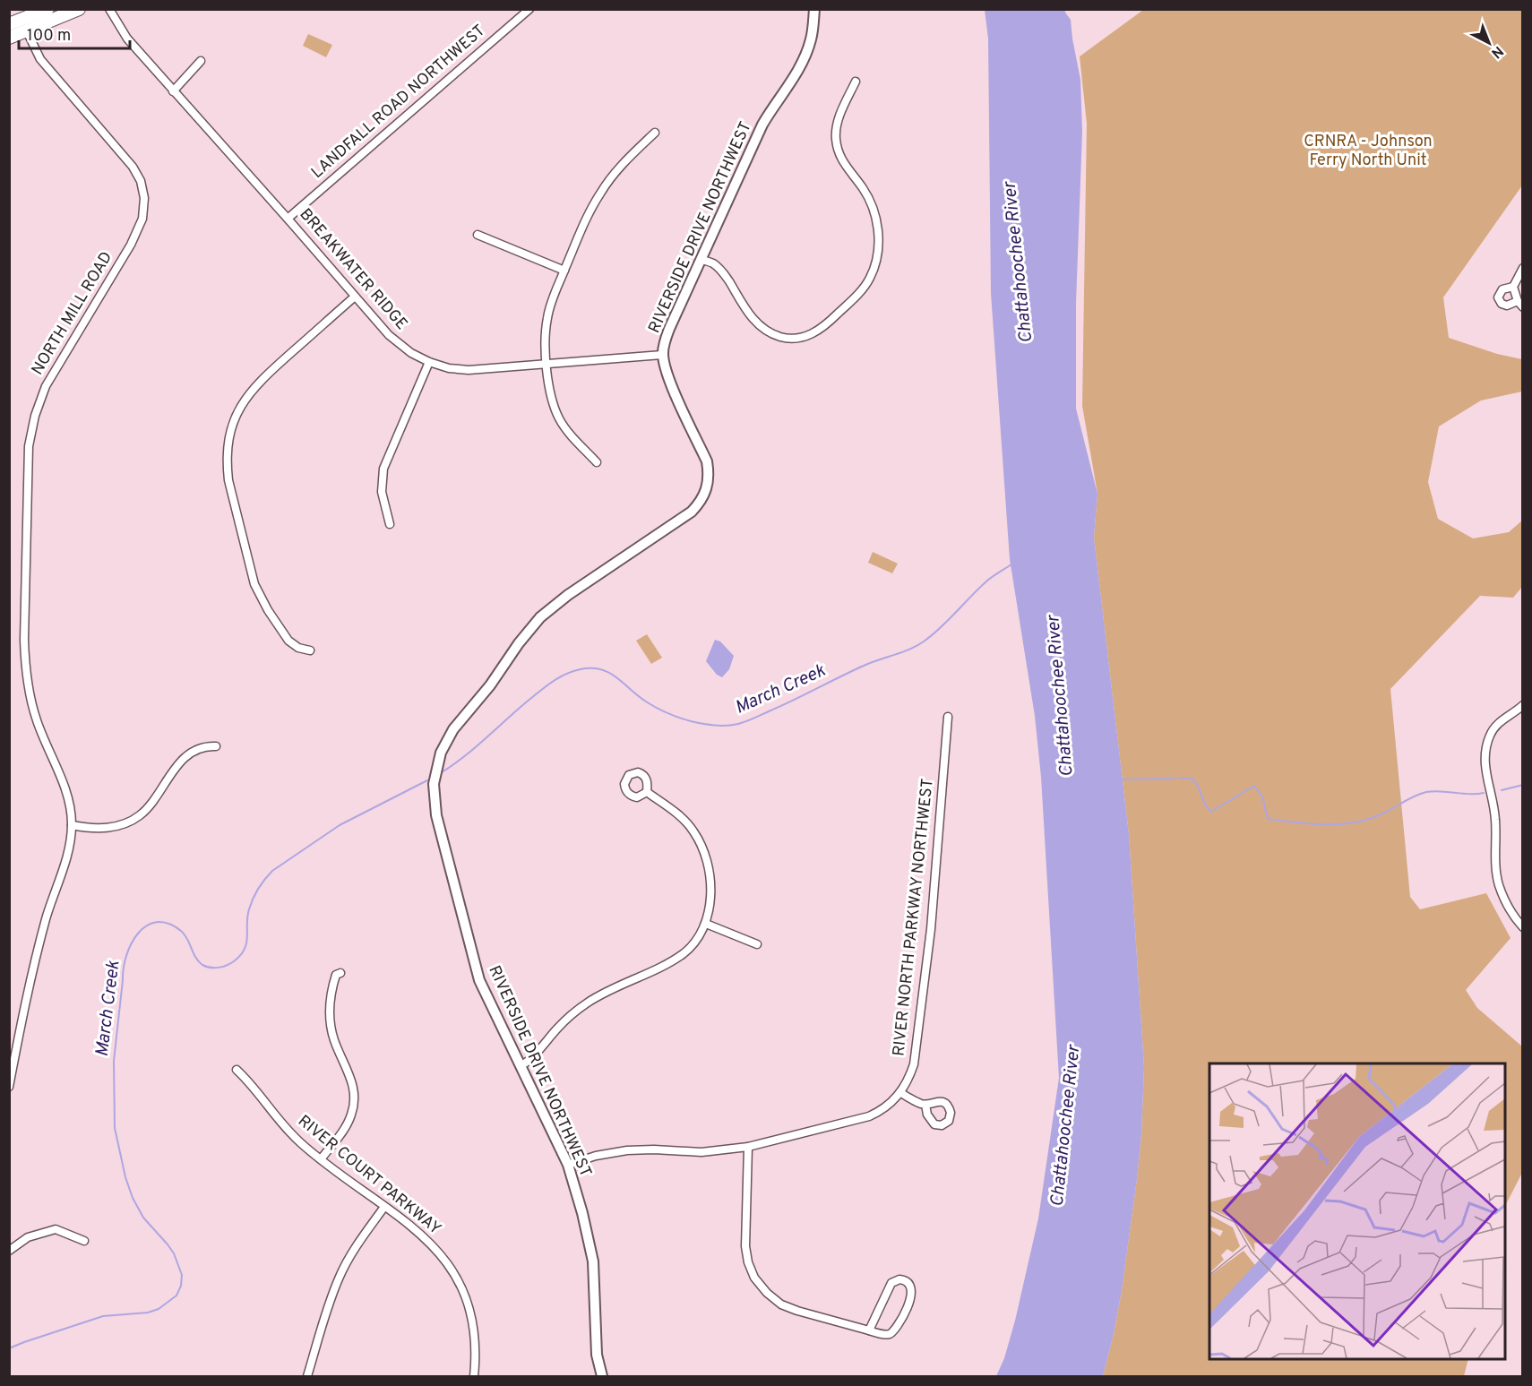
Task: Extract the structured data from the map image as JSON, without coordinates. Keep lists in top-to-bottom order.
{
  "streets": {
    "street": [
      "LANDFALL ROAD NORTHWEST",
      "RIVERSIDE DRIVE NORTHWEST",
      "BREAKWATER RIDGE",
      "NORTH MILL ROAD",
      "RIVER NORTH PARKWAY NORTHWEST",
      "RIVER COURT PARKWAY"
    ]
  },
  "crossings": [
    ["LANDFALL ROAD NORTHWEST", "BREAKWATER RIDGE"],
    ["RIVERSIDE DRIVE NORTHWEST", "BREAKWATER RIDGE"],
    ["RIVERSIDE DRIVE NORTHWEST", "RIVER NORTH PARKWAY NORTHWEST"]
  ],
  "water": ["Chattahoochee River", "March Creek"],
  "parks": ["CRNRA - Johnson Ferry North Unit"],
  "scale_bar": "100 m",
  "north": "bottom right"
}
